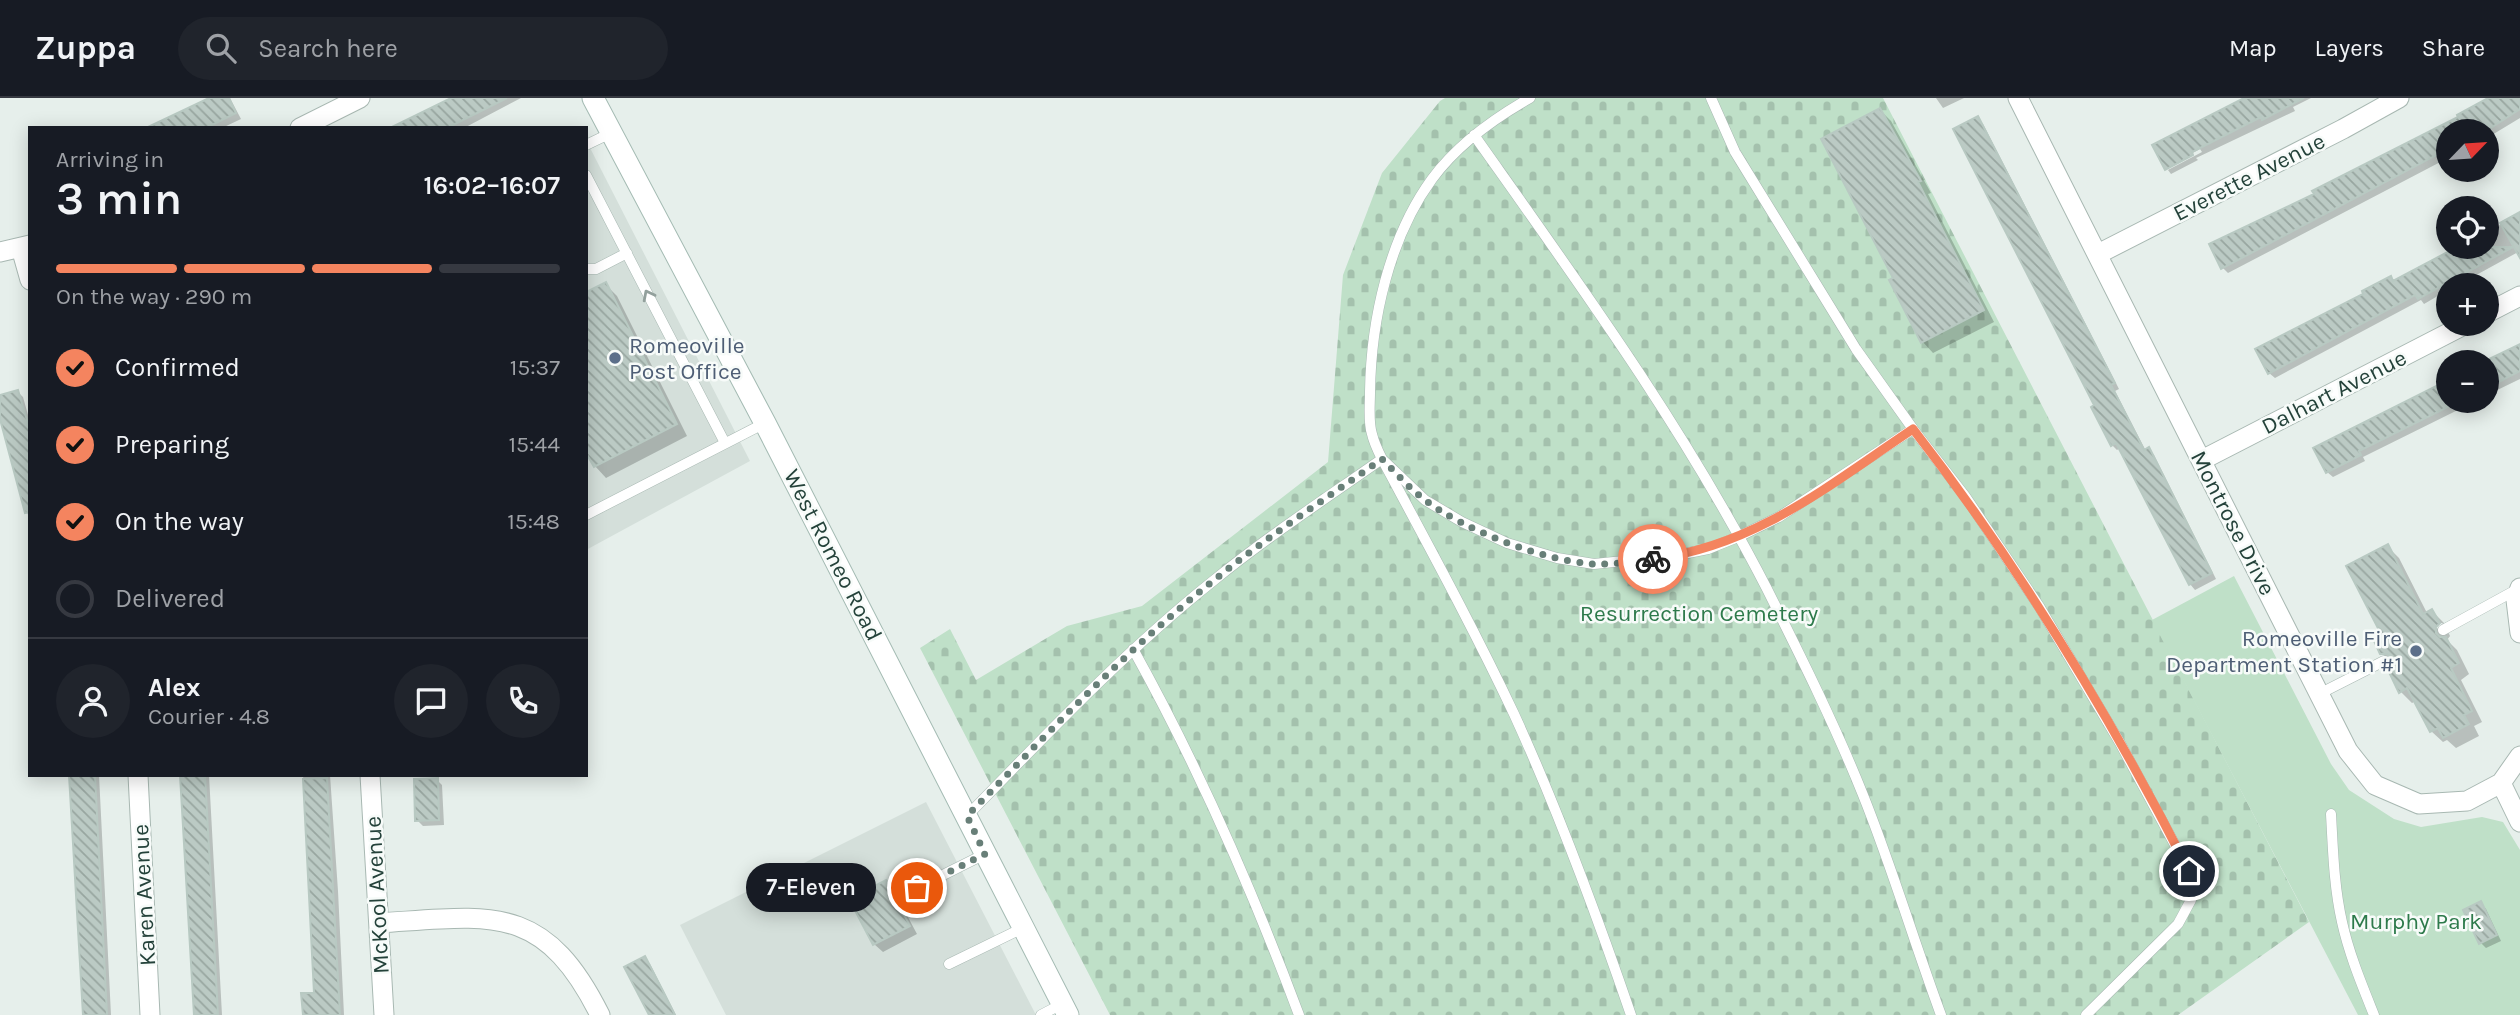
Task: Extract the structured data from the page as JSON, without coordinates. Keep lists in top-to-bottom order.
{
  "streets": {
    "main road": ["West Romeo Road"],
    "street": [
      "Everette Avenue",
      "Dalhart Avenue",
      "Montrose Drive",
      "Karen Avenue",
      "McKool Avenue"
    ]
  },
  "crossings": [
    ["Everette Avenue", "Montrose Drive"],
    ["Dalhart Avenue", "Montrose Drive"]
  ],
  "parks": ["Resurrection Cemetery", "Murphy Park"],
  "places": ["Romeoville Post Office", "Romeoville Fire Department Station #1", "7-Eleven"],
  "north": "top right",
  "page": {
    "header": "Zuppa",
    "search": "Search here",
    "nav": ["Map", "Layers", "Share"],
    "map_buttons": ["+", "−"],
    "heading": ["3 min", "Arriving in", "16:02–16:07"],
    "panel": ["Alex", "Courier · 4.8"],
    "bar": "On the way · 290 m",
    "list": [
      ["Confirmed", "15:37"],
      ["Preparing", "15:44"],
      ["On the way", "15:48"],
      "Delivered"
    ],
    "bubble": "7-Eleven"
  }
}
